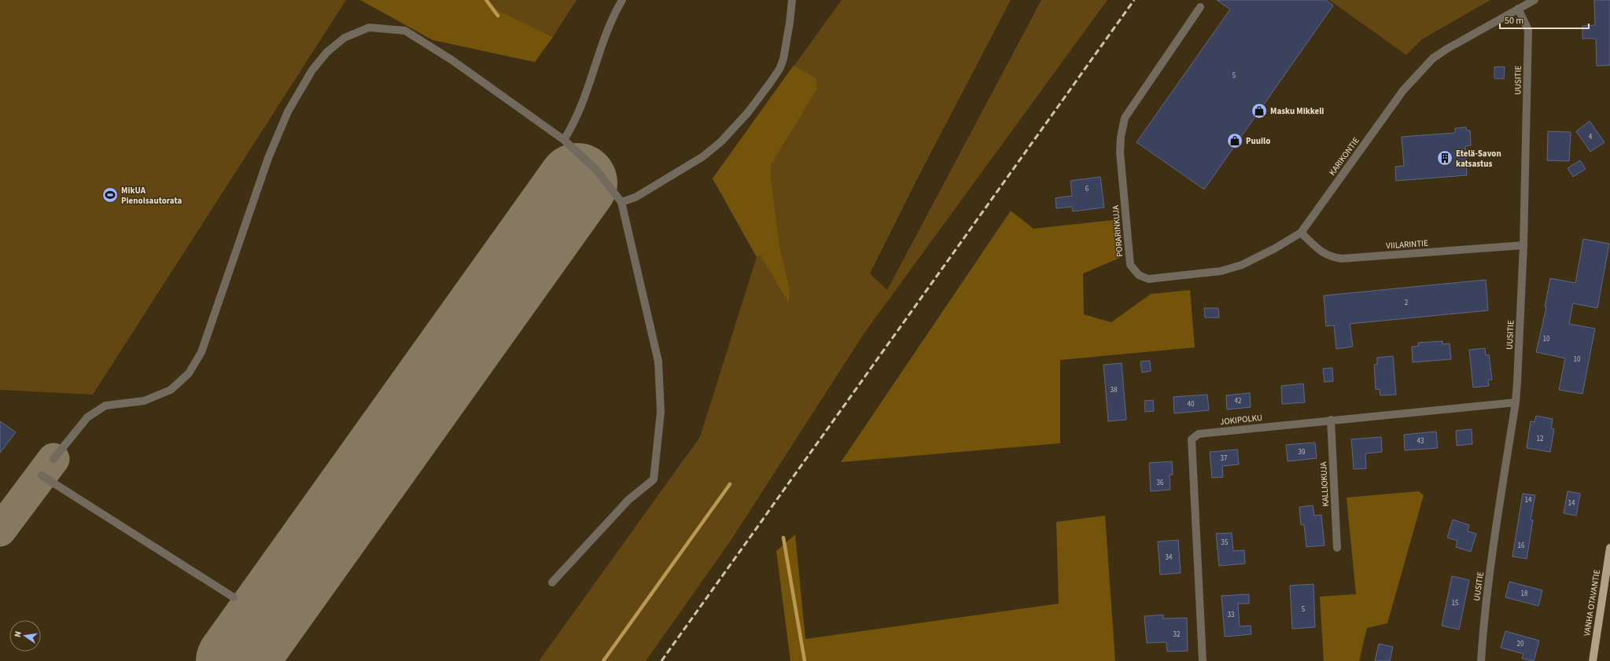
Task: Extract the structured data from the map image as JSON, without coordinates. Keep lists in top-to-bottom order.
{
  "streets": {
    "main road": ["VANHA OTAVANTIE"],
    "street": [
      "UUSITIE",
      "KARIKONTIE",
      "PORARINKUJA",
      "VIILARINTIE",
      "JOKIPOLKU",
      "KALLIOKUJA"
    ]
  },
  "crossings": [
    ["UUSITIE", "KARIKONTIE"],
    ["UUSITIE", "VIILARINTIE"],
    ["UUSITIE", "JOKIPOLKU"],
    ["KARIKONTIE", "PORARINKUJA"],
    ["KARIKONTIE", "VIILARINTIE"],
    ["JOKIPOLKU", "KALLIOKUJA"]
  ],
  "places": {
    "shop": ["Masku Mikkeli", "Puuilo"],
    "building": ["Etelä-Savon katsastus"],
    "sports": ["MikUA Pienoisautorata"]
  },
  "house_numbers": [
    "5",
    "4",
    "6",
    "2",
    "10",
    "10",
    "38",
    "42",
    "40",
    "12",
    "43",
    "39",
    "37",
    "36",
    "14",
    "14",
    "35",
    "16",
    "34",
    "18",
    "15",
    "5",
    "33",
    "32",
    "20"
  ],
  "scale_bar": "50 m",
  "north": "left"
}
